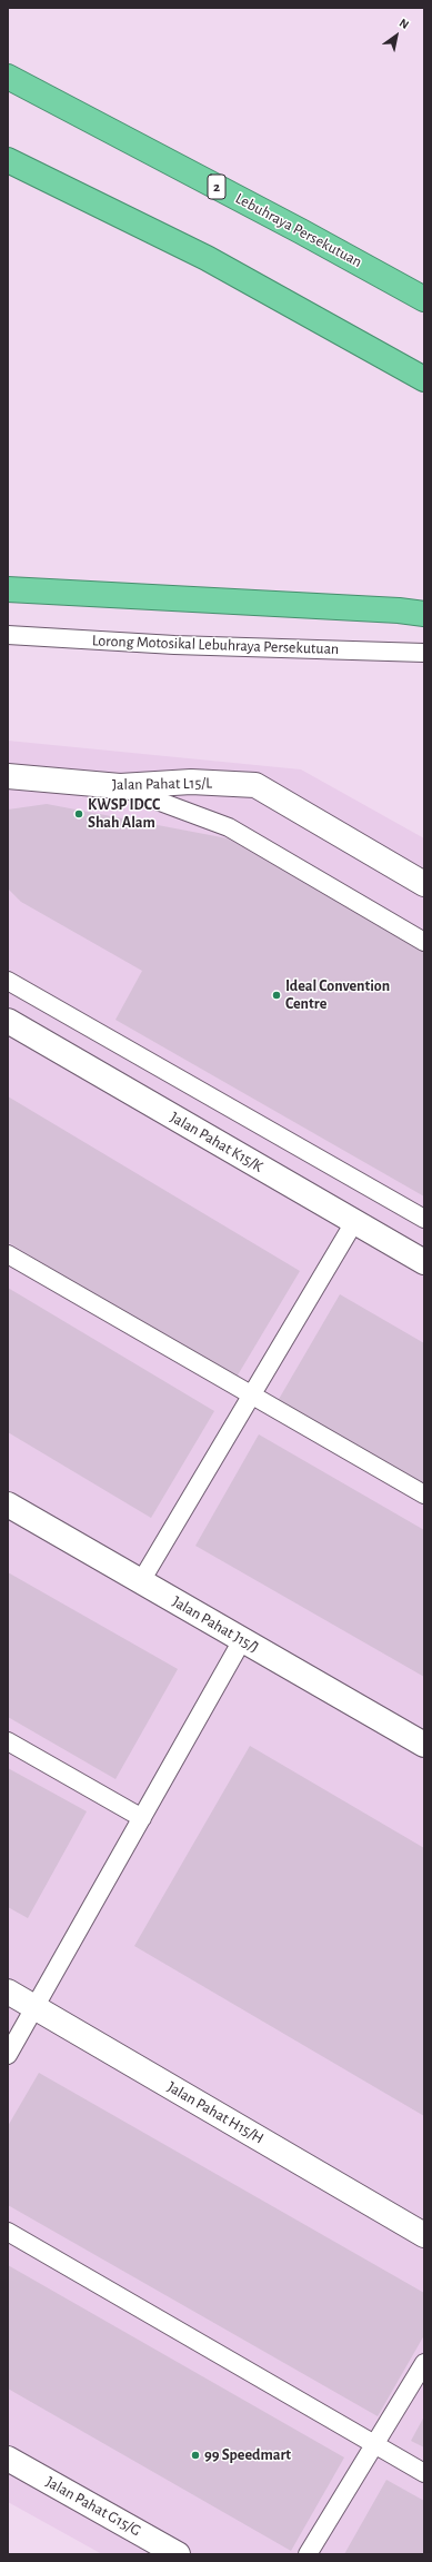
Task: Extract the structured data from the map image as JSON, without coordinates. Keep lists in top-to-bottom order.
{
  "streets": {
    "highway": ["2", "Lebuhraya Persekutuan"],
    "street": [
      "Jalan Pahat L15/L",
      "Jalan Pahat K15/K",
      "Jalan Pahat J15/J",
      "Jalan Pahat H15/H",
      "Jalan Pahat G15/G"
    ],
    "lane": ["Lorong Motosikal Lebuhraya Persekutuan"]
  },
  "places": ["KWSP IDCC Shah Alam", "Ideal Convention Centre", "99 Speedmart"],
  "north": "top right"
}
